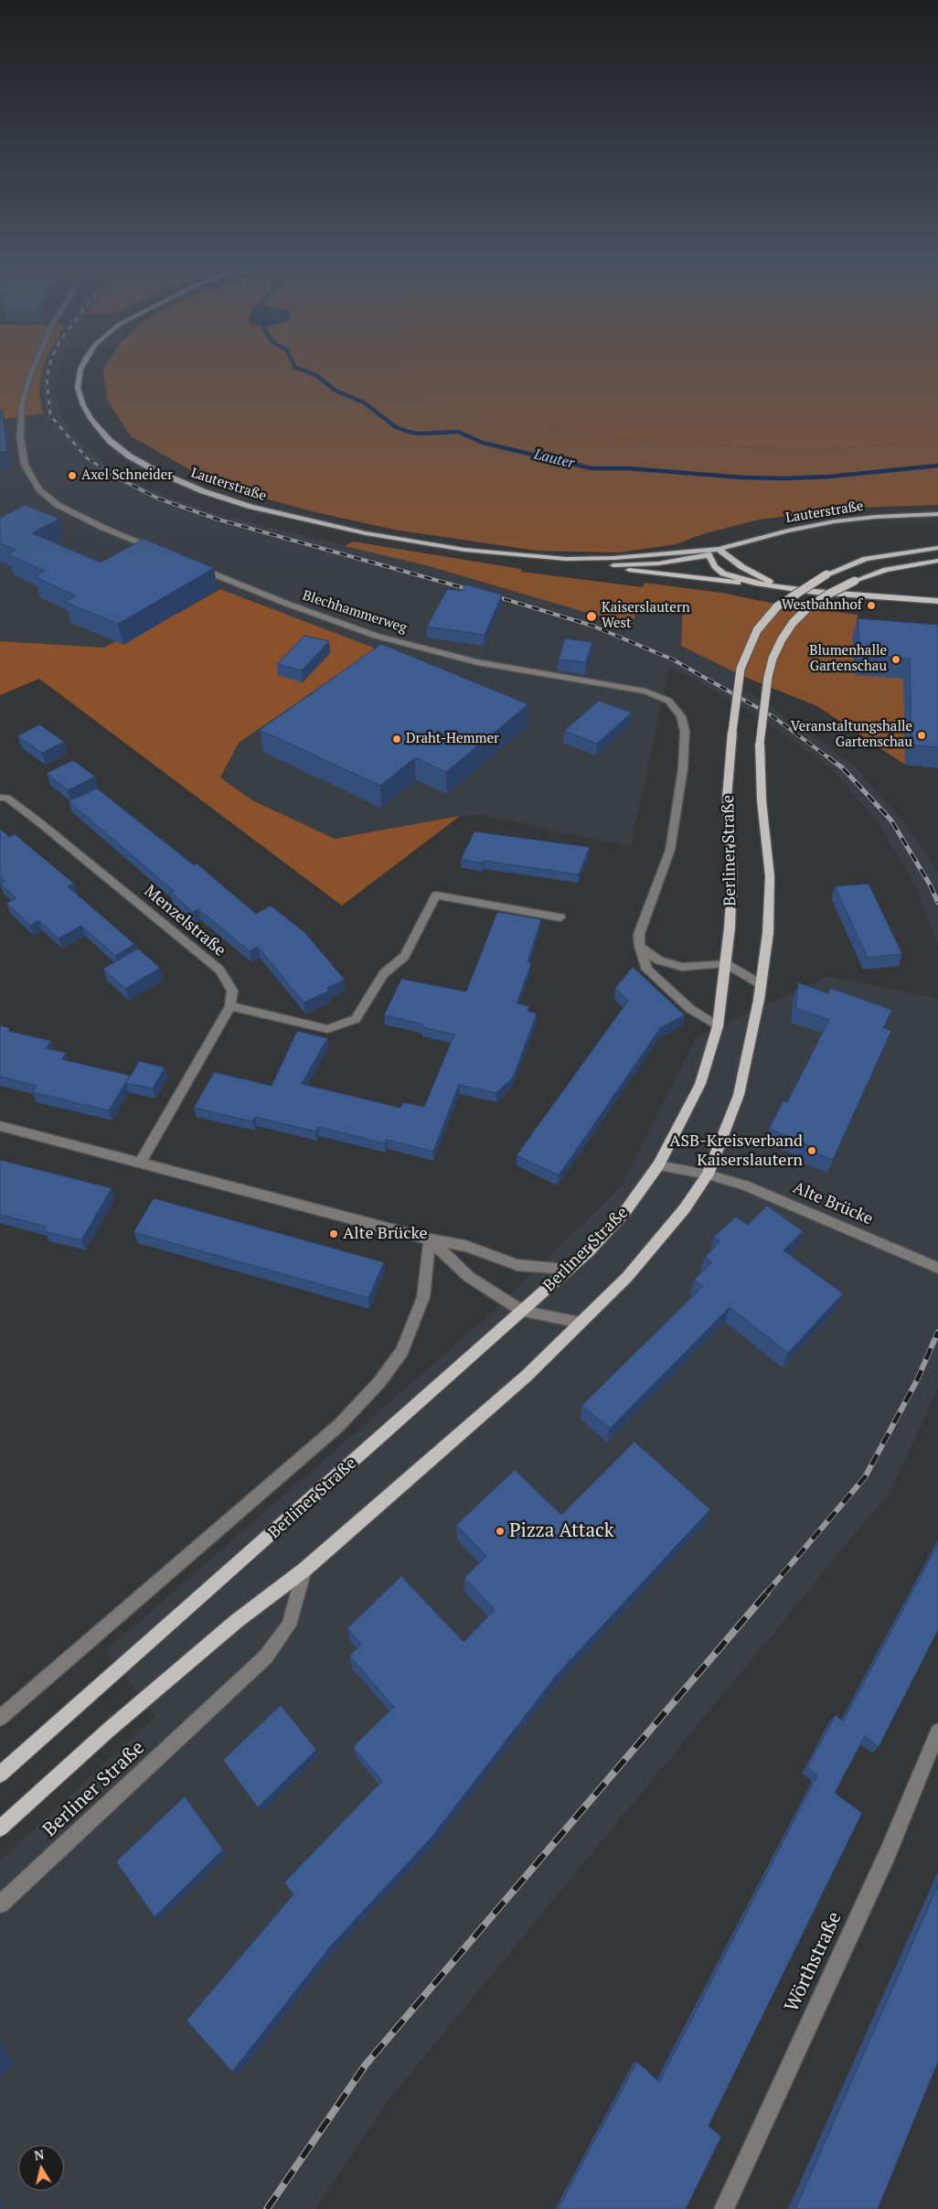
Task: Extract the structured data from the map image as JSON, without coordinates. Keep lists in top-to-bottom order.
{
  "streets": {
    "main road": ["Lauterstraße", "Berliner Straße"],
    "street": [
      "Blechhammerweg",
      "Menzelstraße",
      "Alte Brücke",
      "Wörthstraße"
    ]
  },
  "crossings": [
    ["Blechhammerweg", "Berliner Straße"],
    ["Berliner Straße", "Alte Brücke"]
  ],
  "water": ["Lauter"],
  "places": [
    "Axel Schneider",
    "Westbahnhof",
    "Kaiserslautern West",
    "Blumenhalle Gartenschau",
    "Veranstaltungshalle Gartenschau",
    "Draht-Hemmer",
    "ASB-Kreisverband Kaiserslautern",
    "Alte Brücke",
    "Pizza Attack"
  ],
  "north": "top"
}
